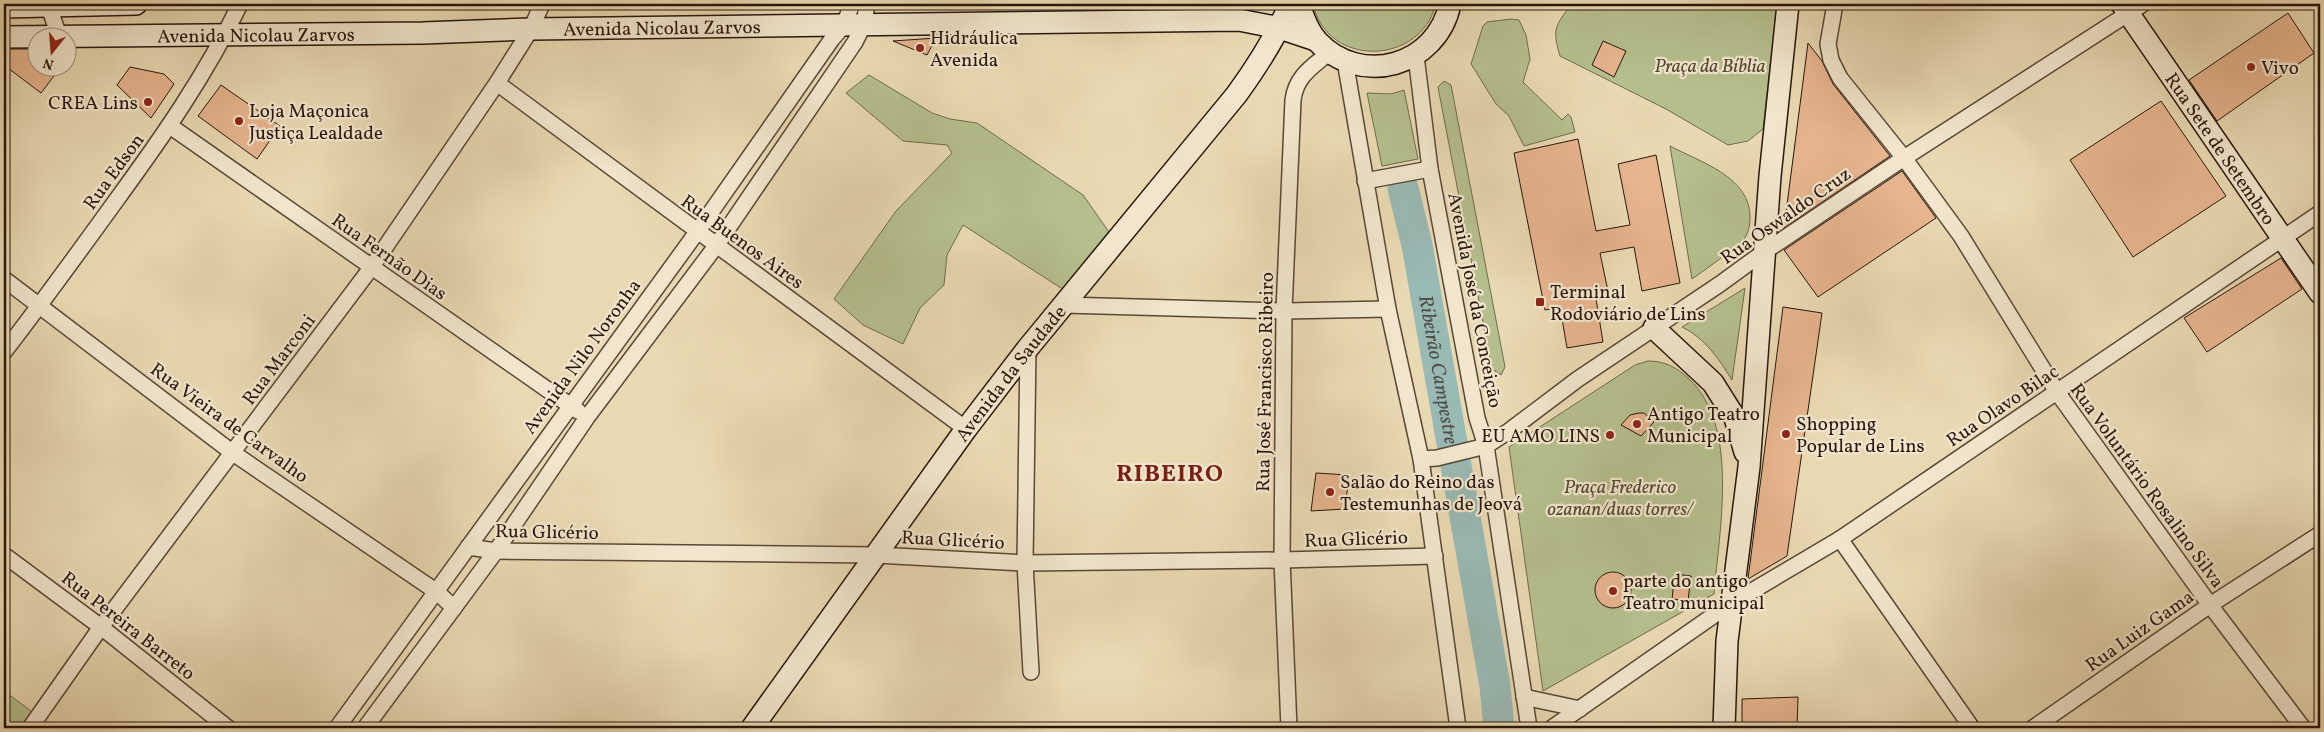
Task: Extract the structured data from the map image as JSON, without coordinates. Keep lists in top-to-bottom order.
{
  "streets": {
    "main road": ["Avenida Nicolau Zarvos", "Rua Sete de Setembro", "Avenida da Saudade"],
    "street": [
      "Rua Edson",
      "Rua Oswaldo Cruz",
      "Rua Buenos Aires",
      "Rua Fernão Dias",
      "Avenida José da Conceição",
      "Avenida Nilo Noronha",
      "Rua Marconi",
      "Rua José Francisco Ribeiro",
      "Rua Olavo Bilac",
      "Rua Vieira de Carvalho",
      "Rua Voluntário Rosalino Silva",
      "Rua Glicério",
      "Rua Pereira Barreto",
      "Rua Luiz Gama"
    ]
  },
  "crossings": [
    ["Avenida Nicolau Zarvos", "Rua Edson"],
    ["Avenida Nicolau Zarvos", "Avenida José da Conceição"],
    ["Avenida Nicolau Zarvos", "Avenida Nilo Noronha"],
    ["Avenida Nicolau Zarvos", "Rua Marconi"],
    ["Avenida Nicolau Zarvos", "Avenida da Saudade"],
    ["Avenida Nicolau Zarvos", "Rua José Francisco Ribeiro"],
    ["Rua Sete de Setembro", "Rua Oswaldo Cruz"],
    ["Rua Sete de Setembro", "Rua Olavo Bilac"],
    ["Rua Edson", "Rua Fernão Dias"],
    ["Rua Edson", "Rua Vieira de Carvalho"],
    ["Rua Oswaldo Cruz", "Avenida José da Conceição"],
    ["Rua Oswaldo Cruz", "Rua Voluntário Rosalino Silva"],
    ["Rua Buenos Aires", "Avenida Nilo Noronha"],
    ["Rua Buenos Aires", "Rua Marconi"],
    ["Rua Buenos Aires", "Avenida da Saudade"],
    ["Rua Fernão Dias", "Avenida Nilo Noronha"],
    ["Rua Fernão Dias", "Rua Marconi"],
    ["Avenida Nilo Noronha", "Rua Vieira de Carvalho"],
    ["Avenida Nilo Noronha", "Rua Glicério"],
    ["Rua Marconi", "Rua Vieira de Carvalho"],
    ["Rua Marconi", "Rua Pereira Barreto"],
    ["Avenida da Saudade", "Rua Glicério"],
    ["Rua José Francisco Ribeiro", "Rua Glicério"],
    ["Rua Olavo Bilac", "Rua Voluntário Rosalino Silva"],
    ["Rua Voluntário Rosalino Silva", "Rua Luiz Gama"]
  ],
  "districts": ["RIBEIRO"],
  "water": ["Ribeirão Campestre"],
  "parks": ["Praça da Bíblia", "Praça Frederico ozanan/duas torres/"],
  "places": {
    "other": [
      "Hidráulica Avenida",
      "Vivo",
      "CREA Lins",
      "Loja Maçonica Justiça Lealdade",
      "Antigo Teatro Municipal",
      "Shopping Popular de Lins",
      "EU AMO LINS",
      "Salão do Reino das Testemunhas de Jeová",
      "parte do antigo Teatro municipal"
    ],
    "transit": ["Terminal Rodoviário de Lins"]
  },
  "north": "bottom"
}
